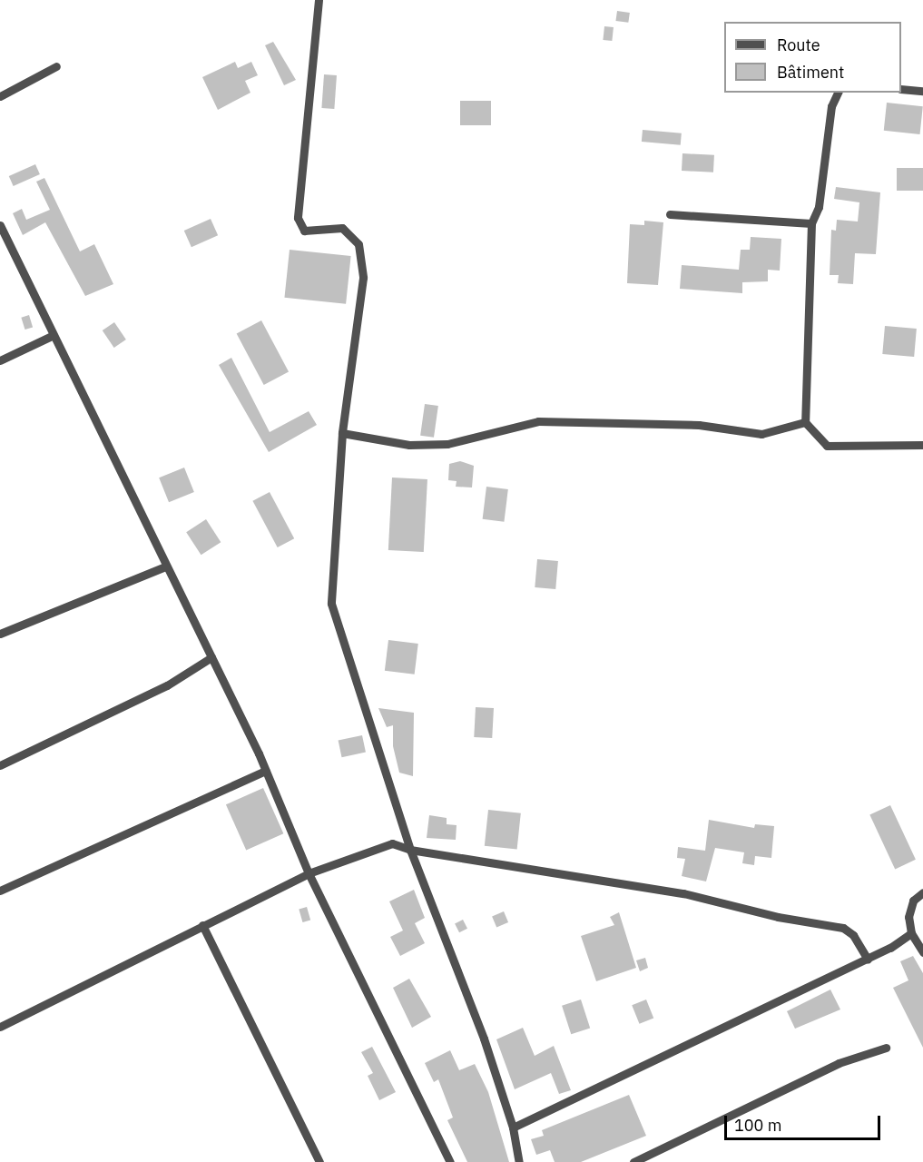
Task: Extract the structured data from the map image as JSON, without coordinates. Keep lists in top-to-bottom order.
{
  "legend": ["Route", "Bâtiment"],
  "scale_bar": "100 m"
}
